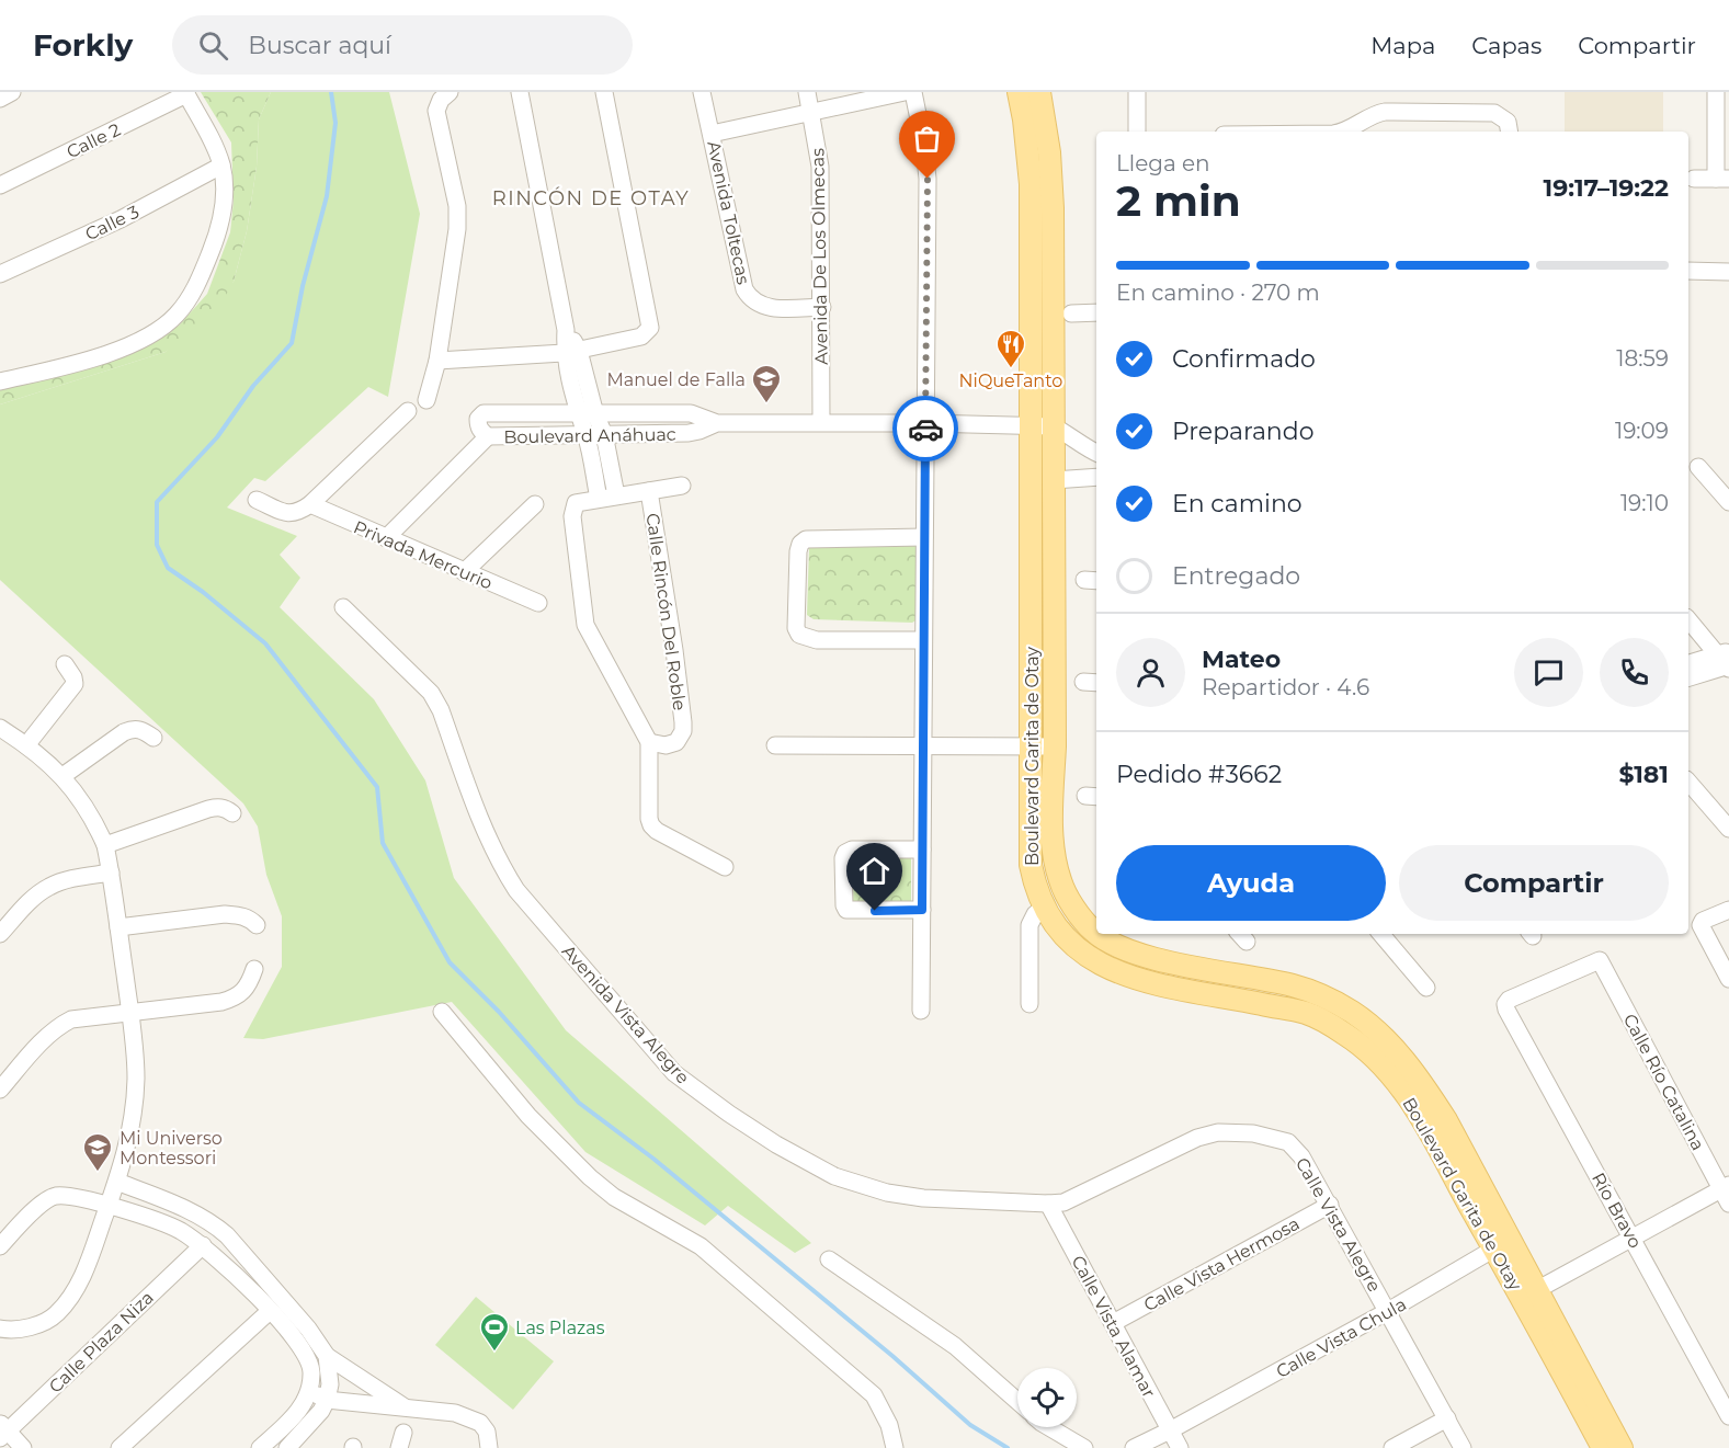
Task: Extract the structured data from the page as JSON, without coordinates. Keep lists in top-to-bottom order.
{
  "streets": {
    "main road": ["Boulevard Garita de Otay"],
    "street": [
      "Calle 2",
      "Avenida Toltecas",
      "Calle 3",
      "Avenida De Los Olmecas",
      "Boulevard Anáhuac",
      "Privada Mercurio",
      "Calle Rincón Del Roble",
      "Avenida Vista Alegre",
      "Calle Río Catalina",
      "Río Bravo",
      "Calle Vista Alegre",
      "Calle Vista Hermosa",
      "Calle Vista Alamar",
      "Calle Vista Chula",
      "Calle Plaza Niza"
    ]
  },
  "crossings": [
    ["Avenida Toltecas", "Avenida De Los Olmecas"],
    ["Avenida De Los Olmecas", "Boulevard Anáhuac"],
    ["Boulevard Anáhuac", "Boulevard Garita de Otay"],
    ["Boulevard Garita de Otay", "Calle Vista Chula"],
    ["Avenida Vista Alegre", "Calle Vista Alegre"],
    ["Avenida Vista Alegre", "Calle Vista Alamar"],
    ["Calle Río Catalina", "Río Bravo"],
    ["Calle Vista Alegre", "Calle Vista Hermosa"],
    ["Calle Vista Alegre", "Calle Vista Chula"],
    ["Calle Vista Hermosa", "Calle Vista Alamar"],
    ["Calle Vista Alamar", "Calle Vista Chula"]
  ],
  "districts": ["RINCÓN DE OTAY"],
  "places": {
    "restaurant": ["NiQueTanto"],
    "school or university": ["Manuel de Falla", "Mi Universo Montessori"],
    "sports": ["Las Plazas"]
  },
  "page": {
    "header": "Forkly",
    "search": "Buscar aquí",
    "nav": ["Mapa", "Capas", "Compartir"],
    "heading": ["2 min", "Llega en", "19:17–19:22"],
    "panel": [
      "Mateo",
      "Repartidor · 4.6",
      "Pedido #3662",
      "$181"
    ],
    "bar": "En camino · 270 m",
    "list": [
      ["Confirmado", "18:59"],
      ["Preparando", "19:09"],
      ["En camino", "19:10"],
      "Entregado"
    ],
    "buttons": ["Ayuda", "Compartir"]
  }
}
